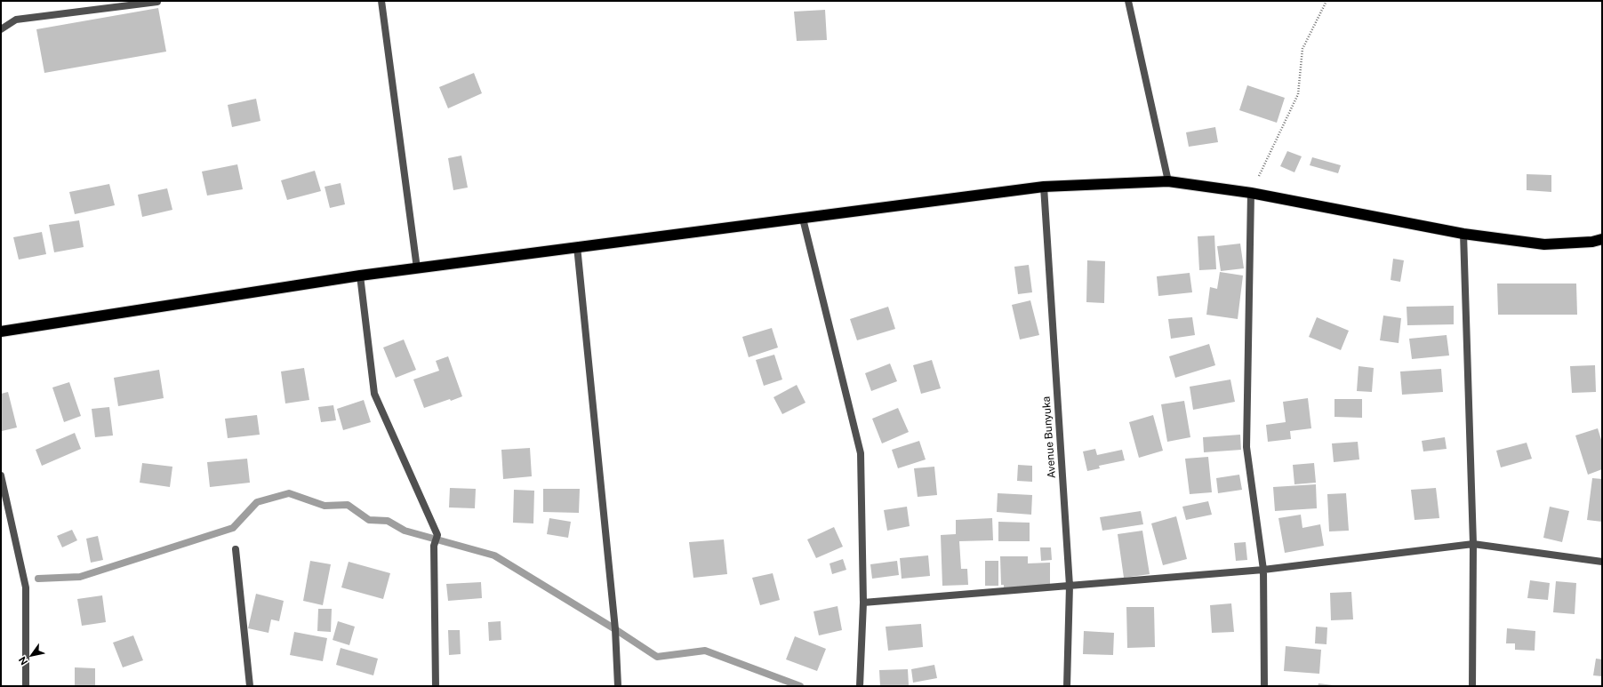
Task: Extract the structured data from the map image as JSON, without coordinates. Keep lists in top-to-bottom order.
{
  "streets": {
    "street": ["Avenue Bunyuka"]
  },
  "north": "bottom left"
}
